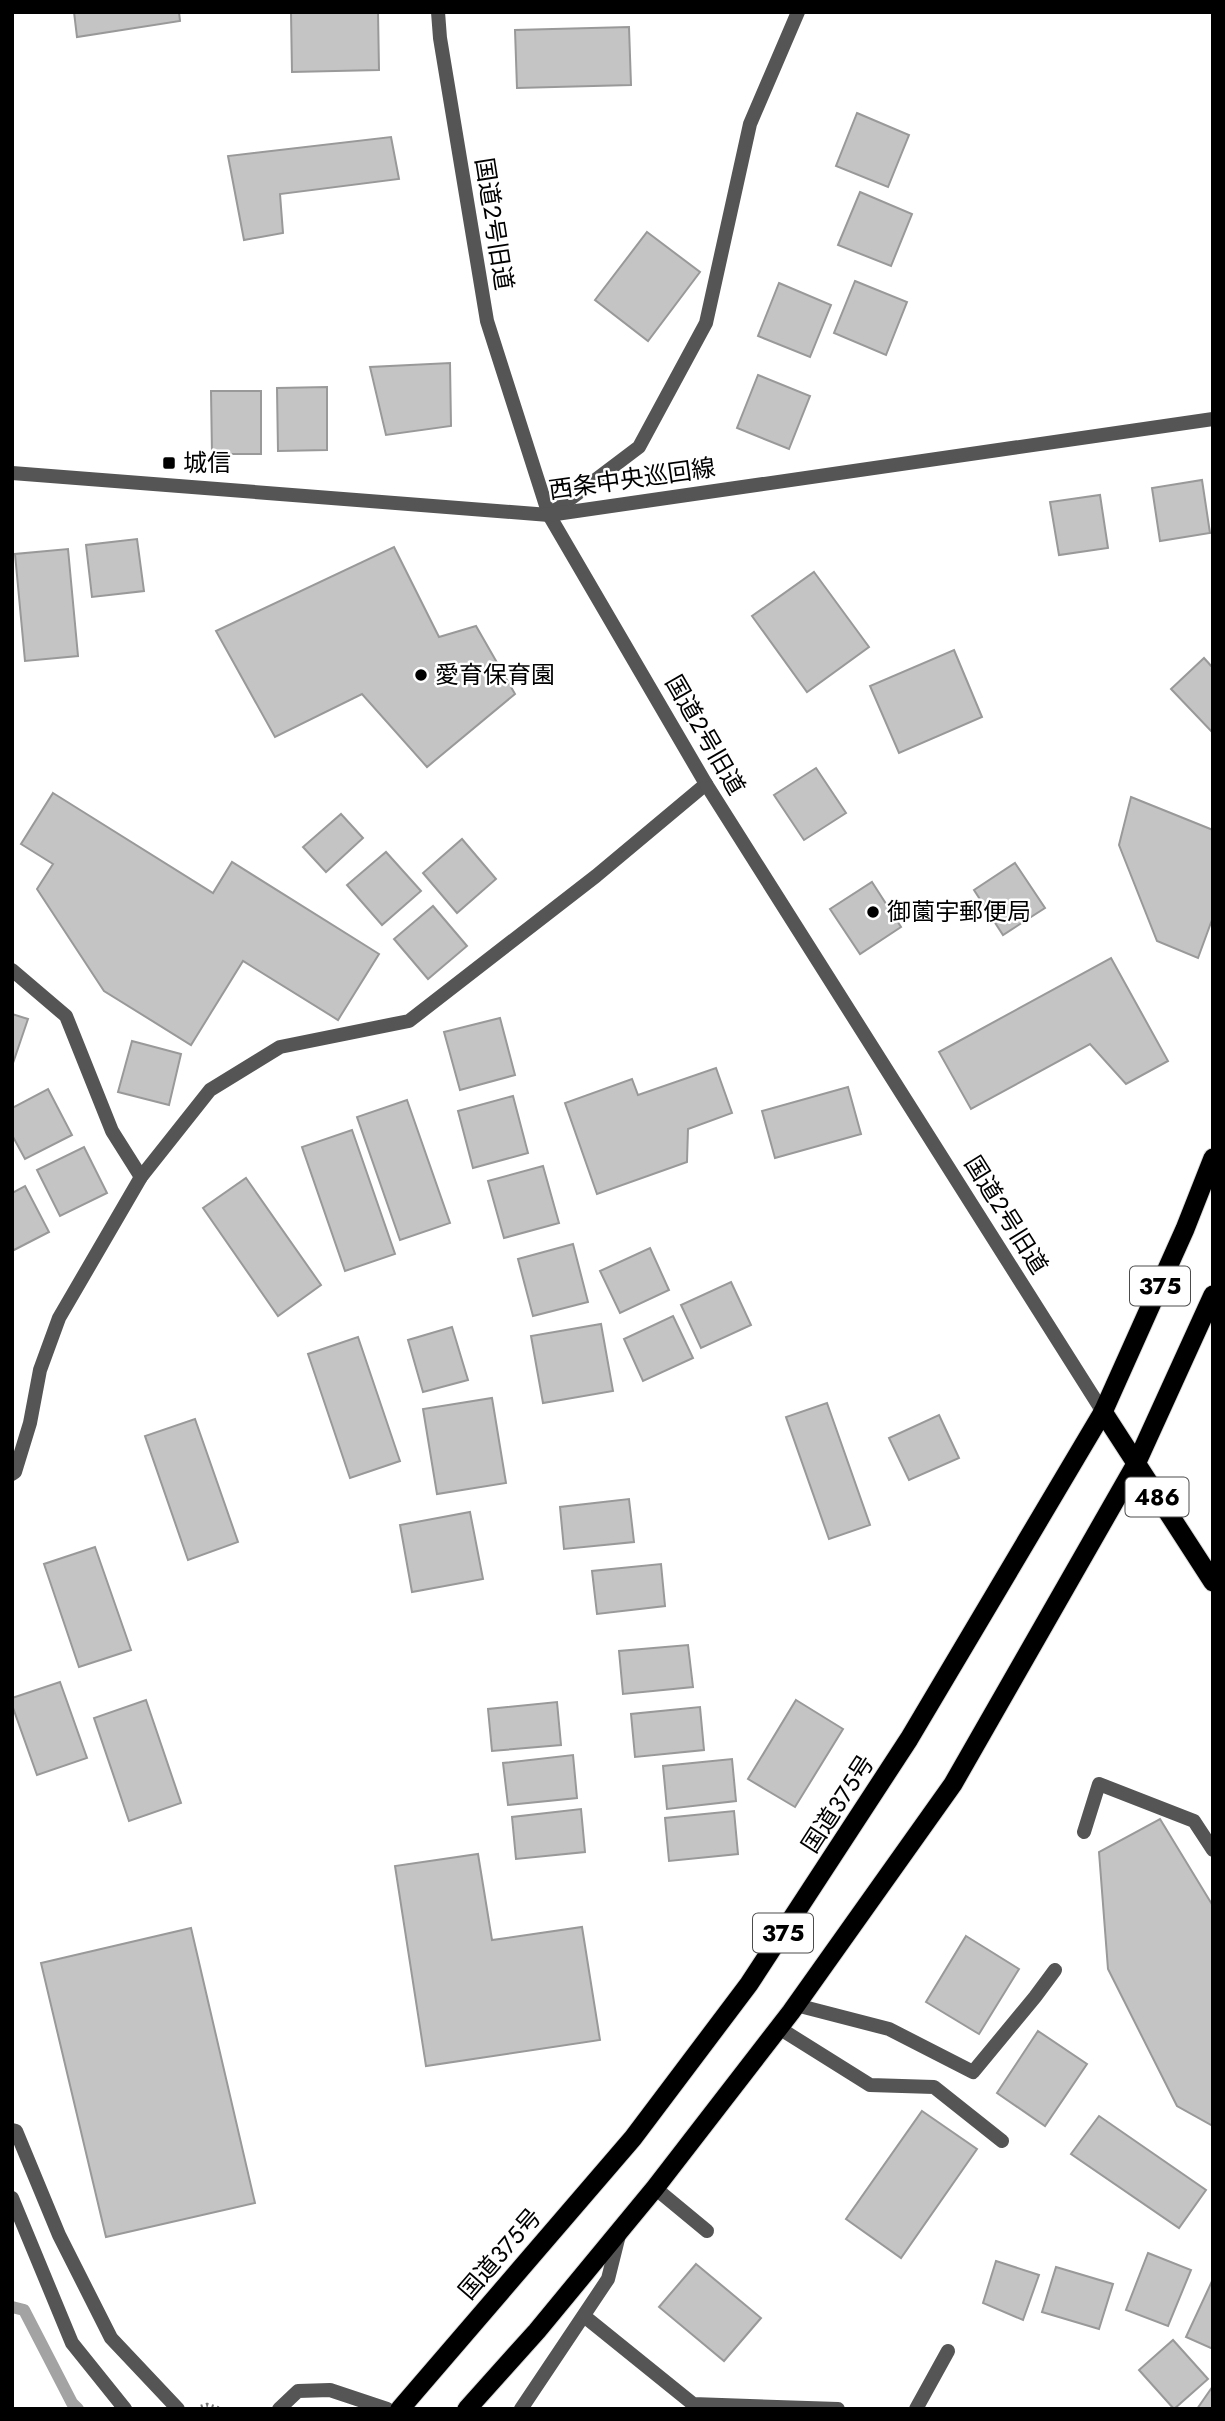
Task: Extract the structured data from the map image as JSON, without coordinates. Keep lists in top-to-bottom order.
{
  "streets": {
    "highway": ["375", "486", "国道375号"],
    "street": ["国道2号旧道", "西条中央巡回線"]
  },
  "crossings": [
    ["国道2号旧道", "西条中央巡回線"],
    ["国道2号旧道", "486"],
    ["国道2号旧道", "国道375号"],
    ["375", "486"],
    ["486", "国道375号"]
  ],
  "places": {
    "transit": ["城信"],
    "other": ["愛育保育園", "御薗宇郵便局"]
  }
}
